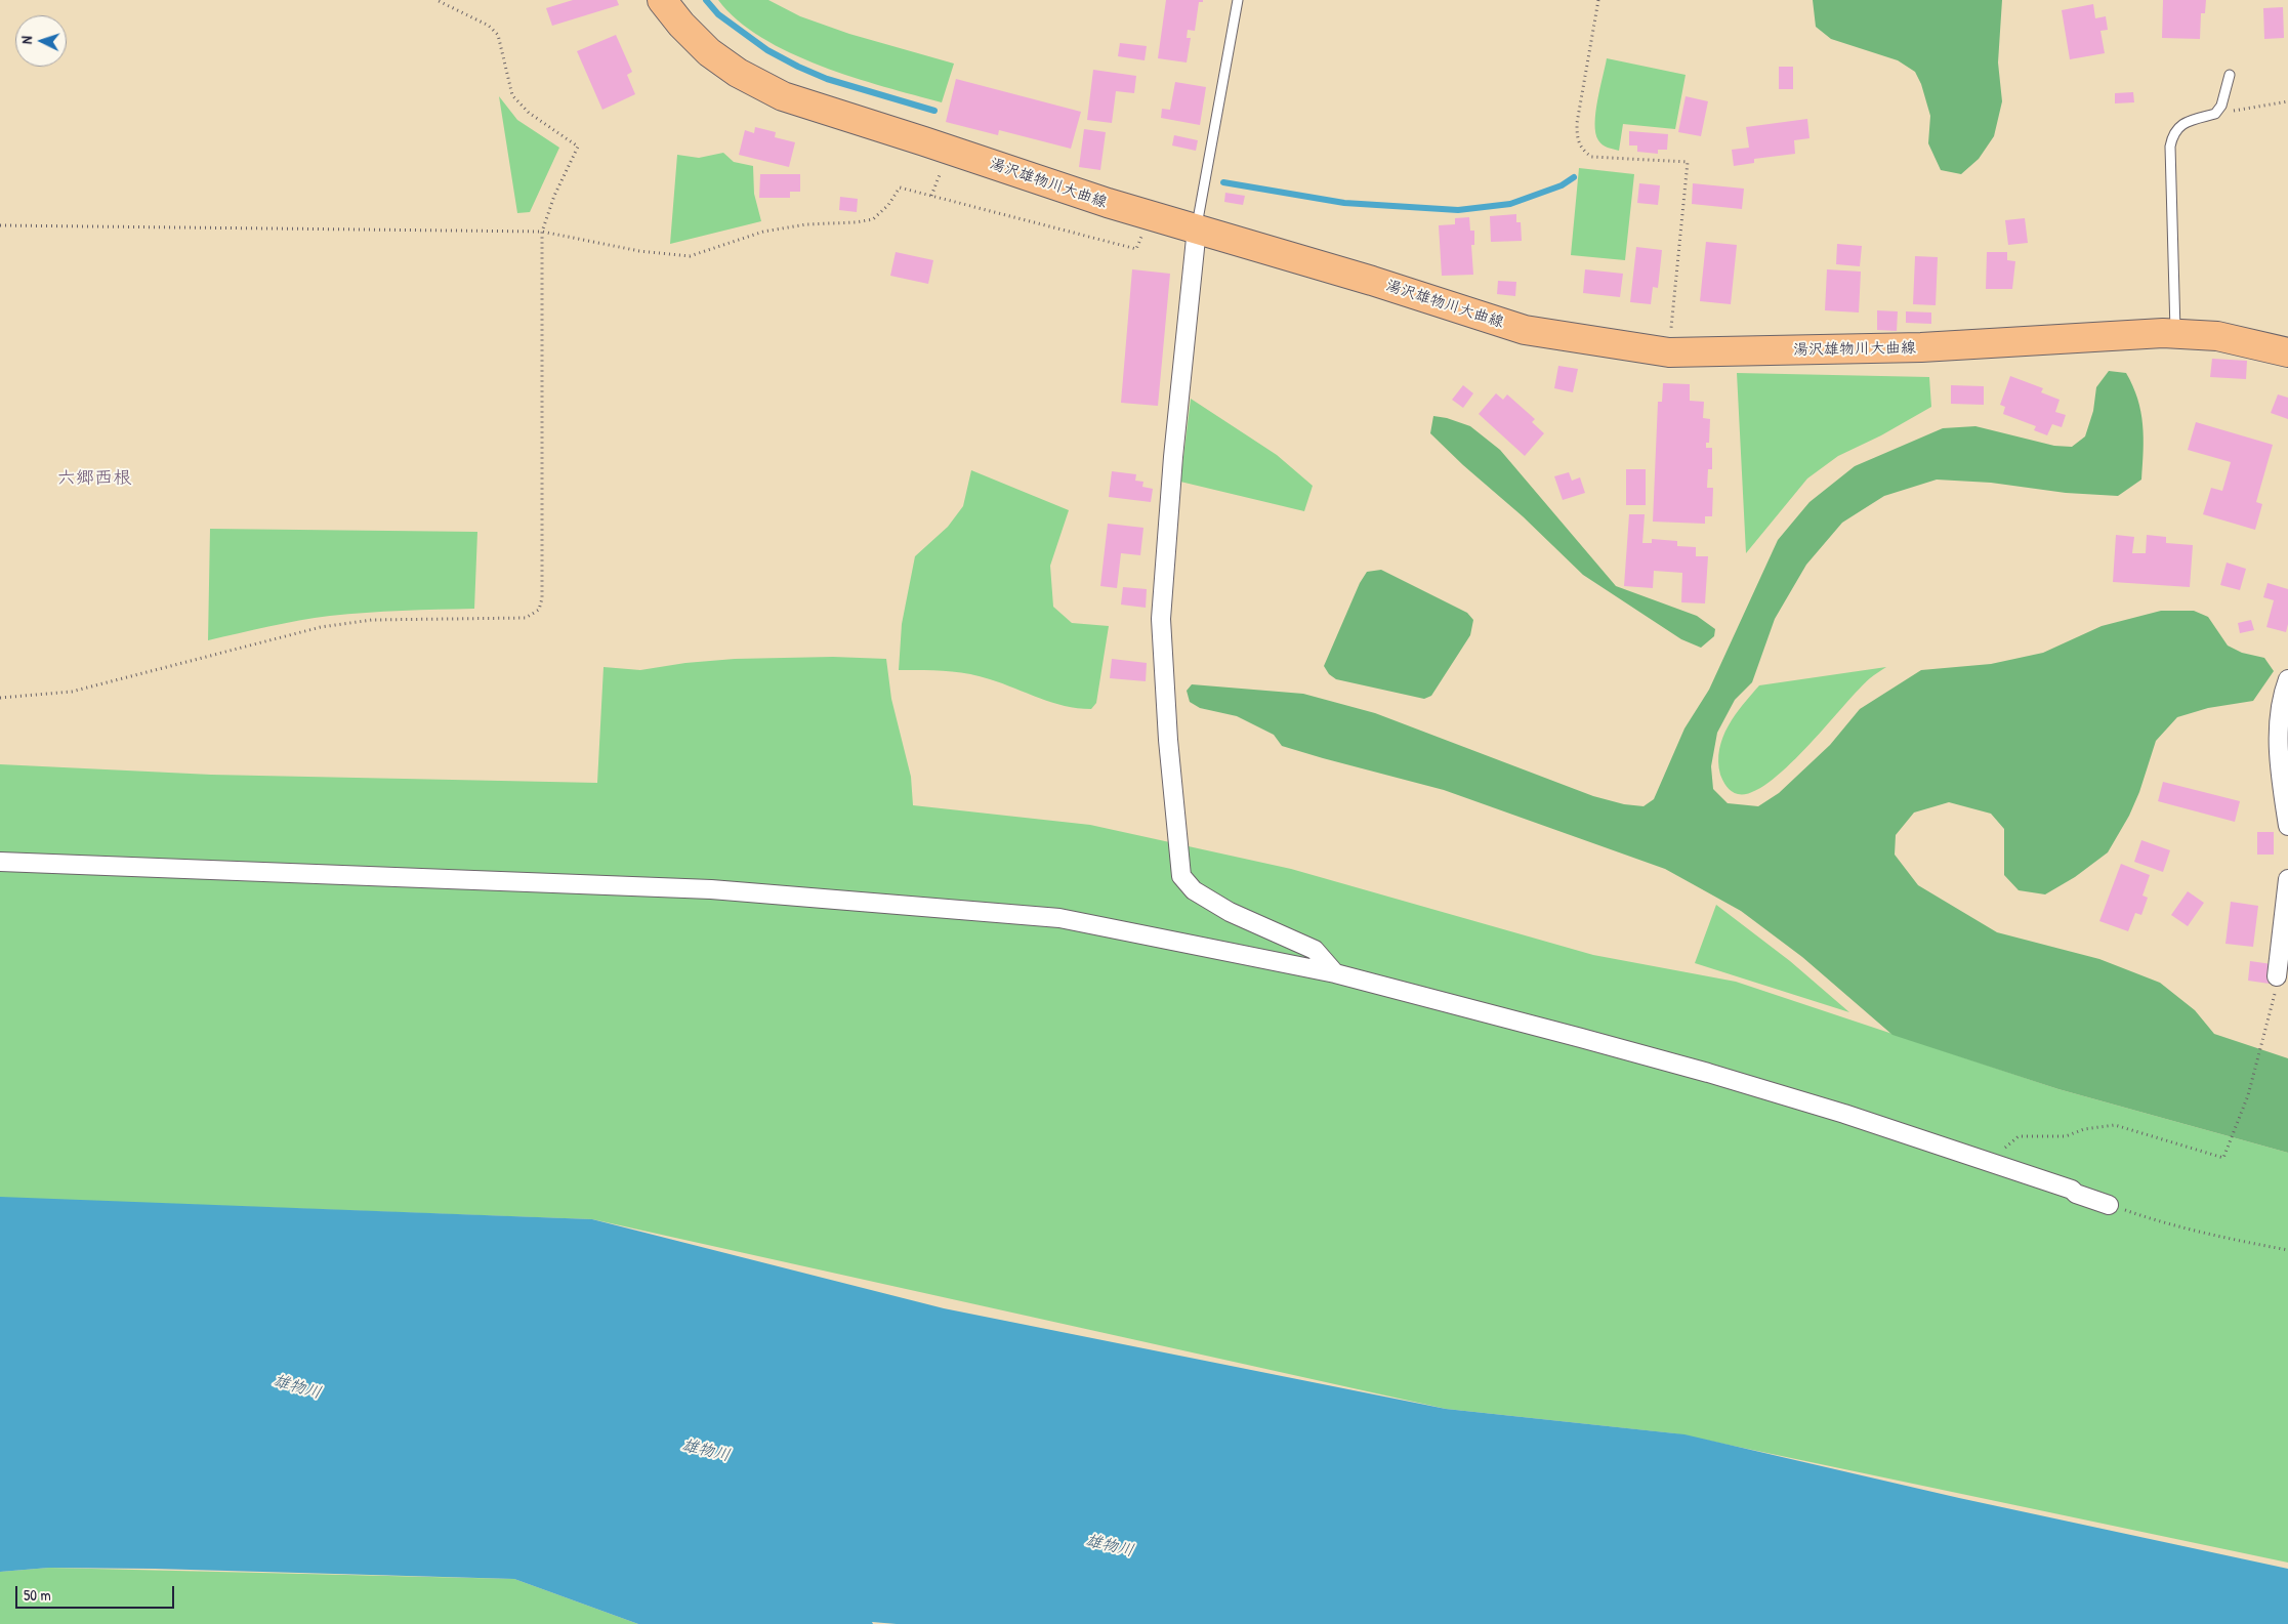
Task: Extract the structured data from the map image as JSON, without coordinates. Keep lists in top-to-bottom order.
{
  "streets": {
    "main road": ["湯沢雄物川大曲線"]
  },
  "districts": ["六郷西根"],
  "water": ["雄物川"],
  "scale_bar": "50 m",
  "north": "left"
}
